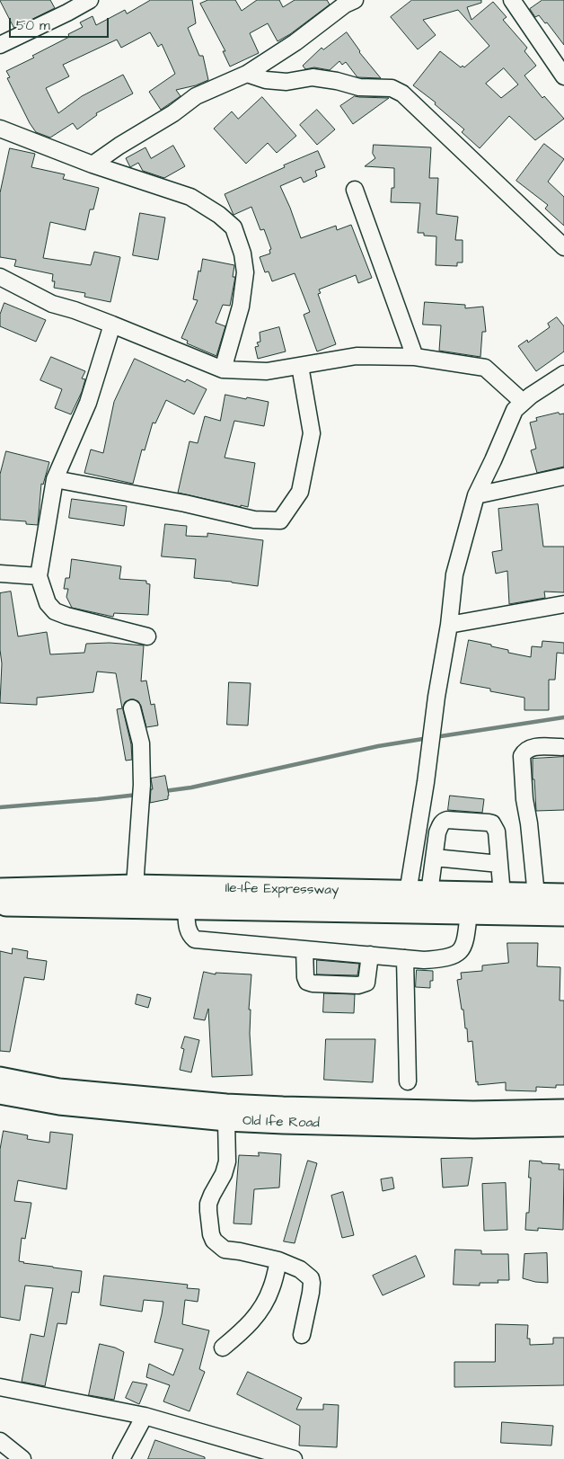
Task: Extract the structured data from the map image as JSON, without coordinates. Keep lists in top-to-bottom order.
{
  "streets": {
    "highway": ["Ile-Ife Expressway"],
    "main road": ["Old Ife Road"]
  },
  "scale_bar": "50 m"
}
